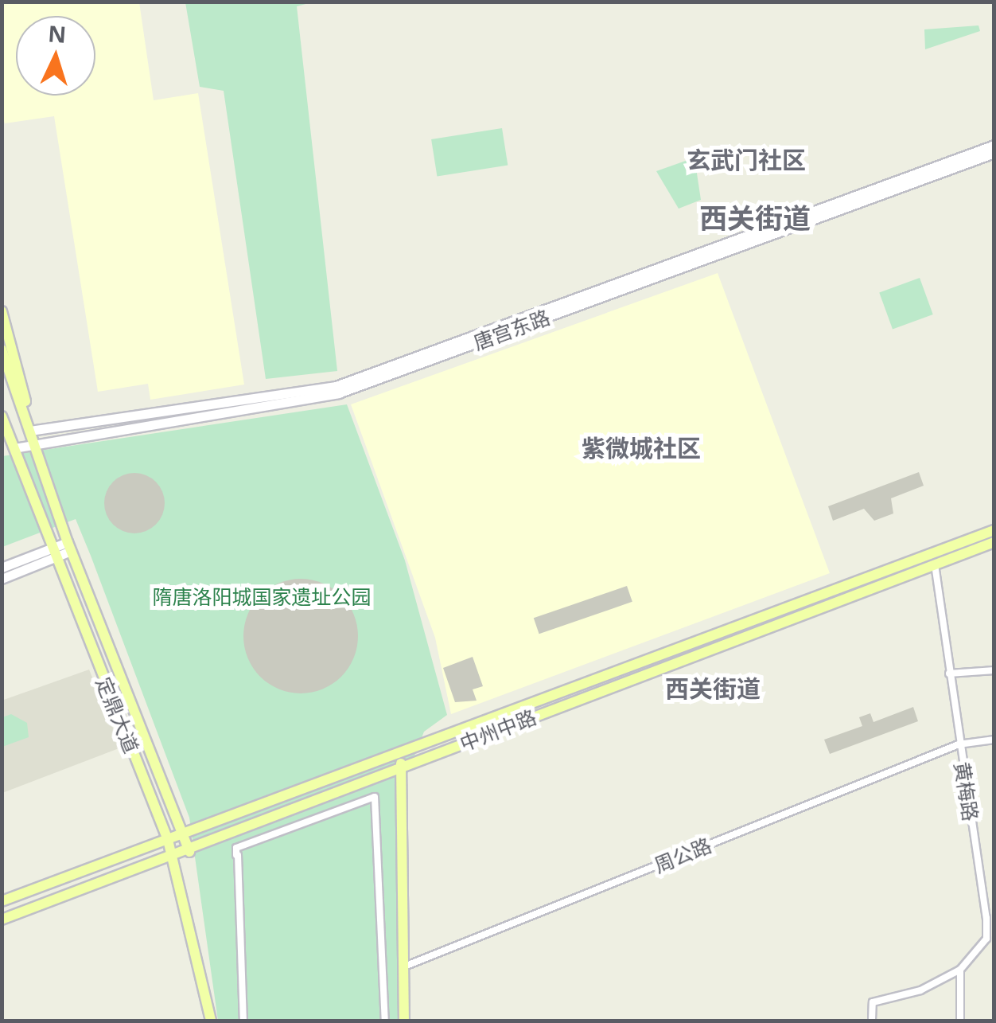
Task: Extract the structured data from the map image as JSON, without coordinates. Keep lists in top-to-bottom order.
{
  "streets": {
    "main road": ["定鼎大道", "中州中路"],
    "street": ["唐宫东路", "黄梅路", "周公路"]
  },
  "crossings": [
    ["唐宫东路", "定鼎大道"],
    ["定鼎大道", "中州中路"],
    ["中州中路", "黄梅路"],
    ["黄梅路", "周公路"]
  ],
  "districts": [
    "玄武门社区",
    "西关街道",
    "紫微城社区",
    "西关街道"
  ],
  "parks": ["隋唐洛阳城国家遗址公园"],
  "north": "top"
}
